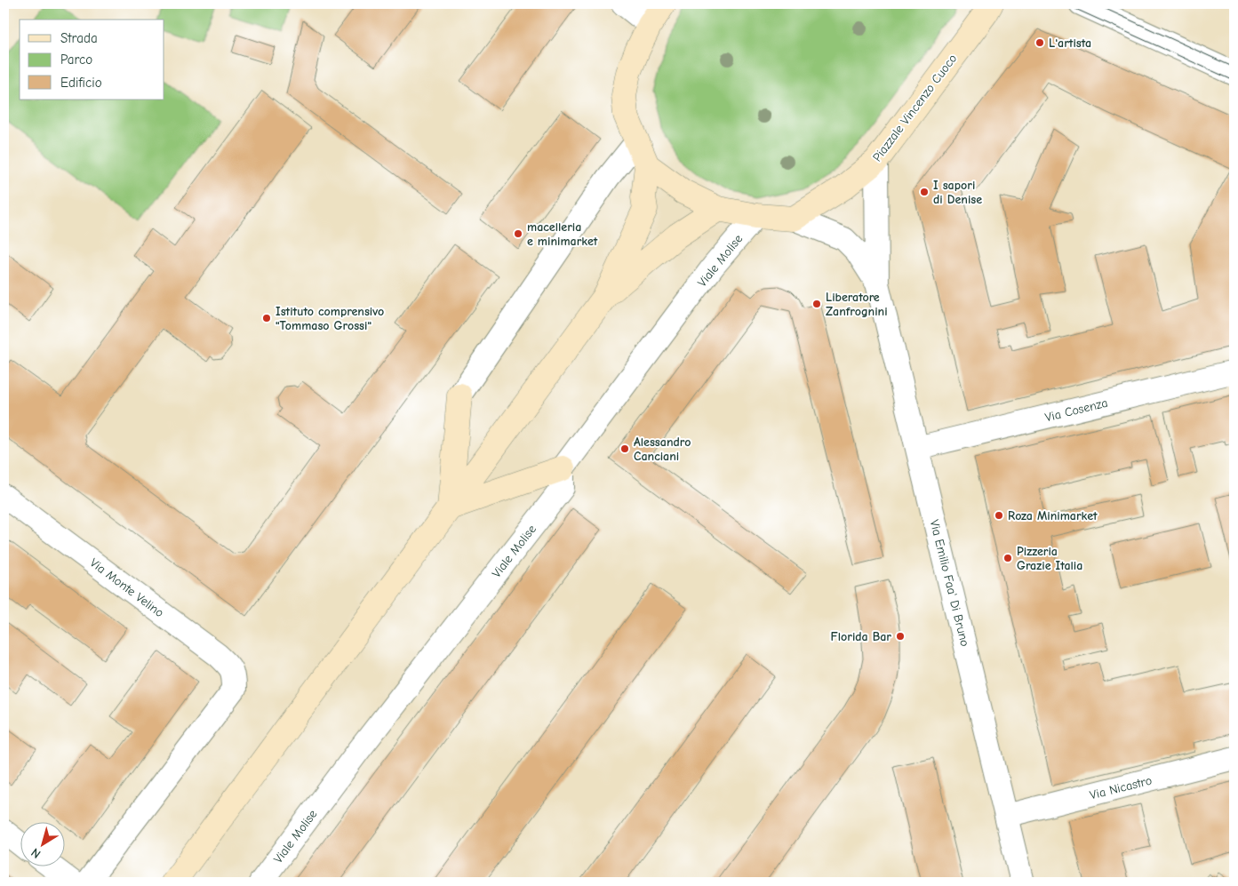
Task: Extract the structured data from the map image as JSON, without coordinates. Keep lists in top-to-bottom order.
{
  "streets": {
    "main road": ["Piazzale Vincenzo Cuoco"],
    "street": [
      "Viale Molise",
      "Via Cosenza",
      "Via Emilio Faa' Di Bruno",
      "Via Monte Velino",
      "Via Nicastro"
    ]
  },
  "crossings": [
    ["Piazzale Vincenzo Cuoco", "Via Emilio Faa' Di Bruno"],
    ["Via Cosenza", "Via Emilio Faa' Di Bruno"],
    ["Via Emilio Faa' Di Bruno", "Via Nicastro"]
  ],
  "places": [
    "L'artista",
    "I sapori di Denise",
    "macelleria e minimarket",
    "Liberatore Zanfrognini",
    "Istituto comprensivo \"Tommaso Grossi\"",
    "Alessandro Canciani",
    "Roza Minimarket",
    "Pizzeria Grazie Italia",
    "Florida Bar"
  ],
  "legend": ["Strada", "Parco", "Edificio"],
  "north": "bottom left"
}
